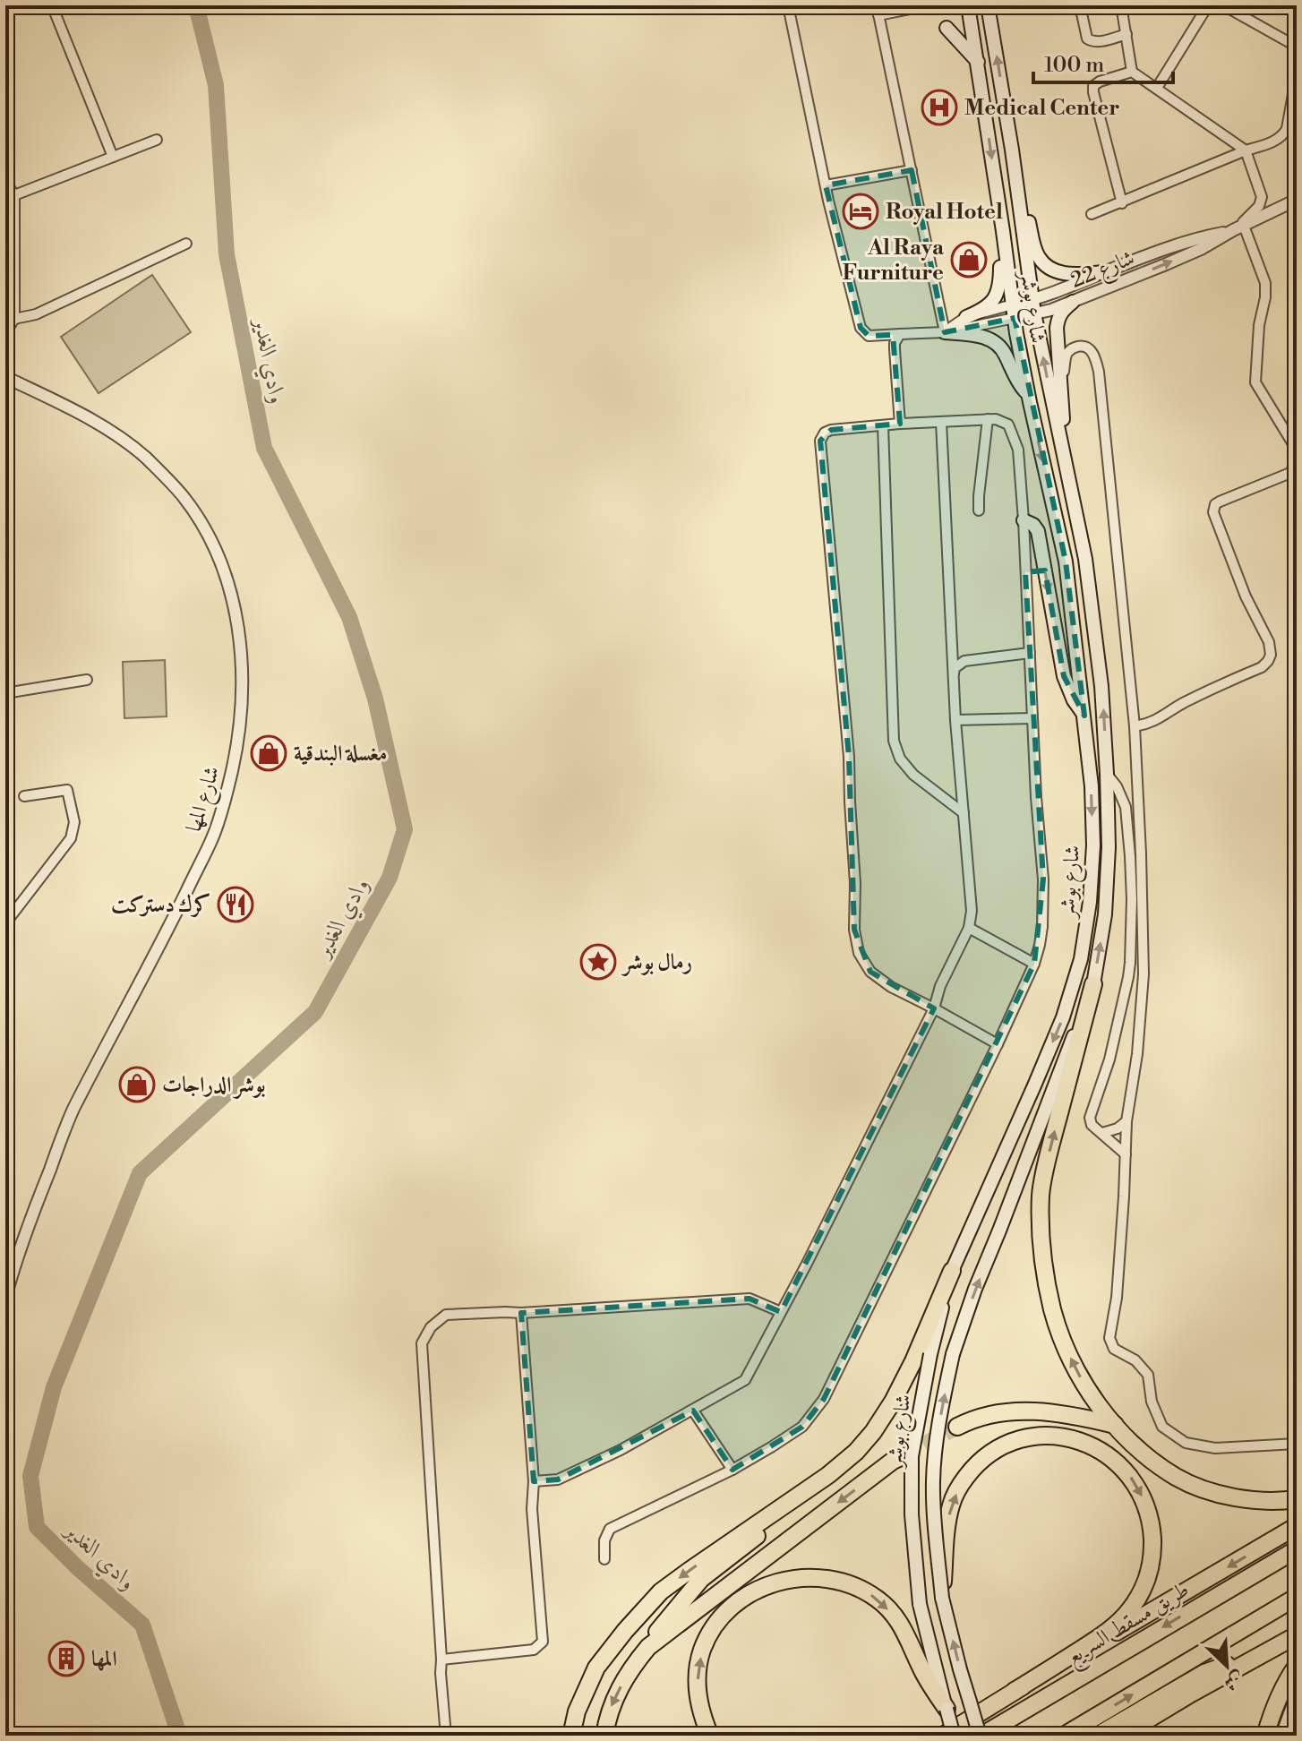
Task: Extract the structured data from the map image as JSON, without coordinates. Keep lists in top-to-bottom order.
{
  "streets": {
    "highway": ["طريق مسقط السريع"],
    "main road": ["شارع بوشر"],
    "street": ["شارع 22", "شارع المها"]
  },
  "crossings": [
    ["شارع 22", "شارع بوشر"],
    ["شارع بوشر", "طريق مسقط السريع"]
  ],
  "water": ["وادي الغدير"],
  "places": {
    "hospital": ["Medical Center"],
    "hotel": ["Royal Hotel"],
    "shop": ["Al Raya Furniture", "مغسلة البندقية", "بوشر الدراجات"],
    "restaurant": ["كرك دستركت"],
    "place": ["رمال بوشر"],
    "building": ["المها"]
  },
  "scale_bar": "100 m",
  "north": "bottom right"
}
